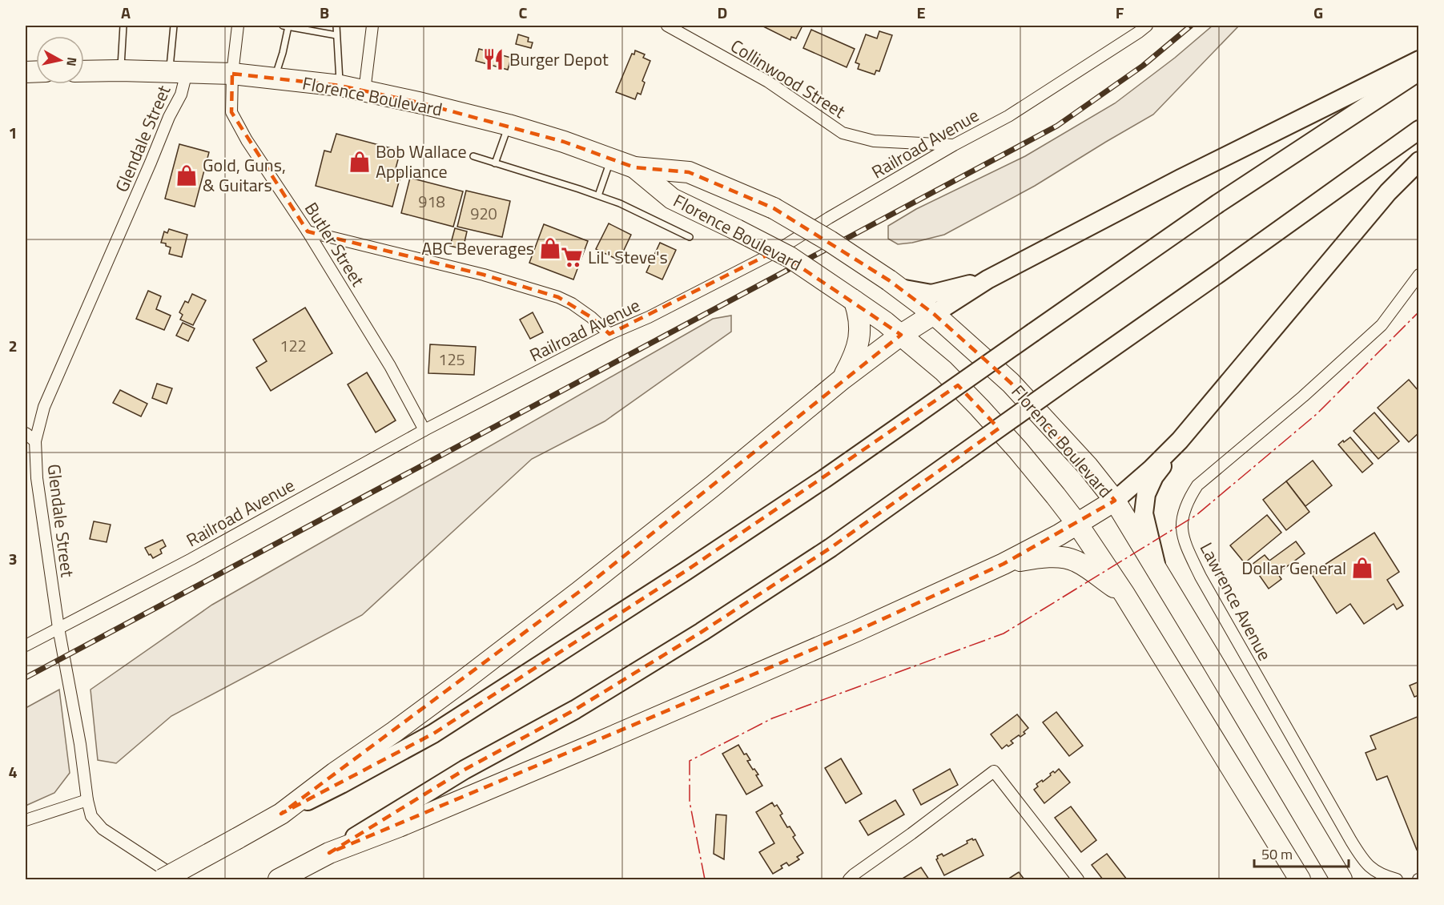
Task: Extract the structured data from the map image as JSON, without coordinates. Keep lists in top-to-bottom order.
{
  "streets": {
    "highway": ["Florence Boulevard"],
    "street": [
      "Collinwood Street",
      "Glendale Street",
      "Railroad Avenue",
      "Butler Street",
      "Lawrence Avenue"
    ]
  },
  "crossings": [
    ["Collinwood Street", "Railroad Avenue"],
    ["Florence Boulevard", "Glendale Street"],
    ["Florence Boulevard", "Butler Street"],
    ["Glendale Street", "Railroad Avenue"],
    ["Railroad Avenue", "Butler Street"]
  ],
  "places": {
    "restaurant": ["Burger Depot"],
    "shop": [
      "Bob Wallace Appliance",
      "Gold, Guns, & Guitars",
      "ABC Beverages",
      "Dollar General"
    ],
    "supermarket": ["LiL' Steve's"]
  },
  "house_numbers": [
    "918",
    "920",
    "122",
    "125"
  ],
  "scale_bar": "50 m",
  "north": "right",
  "grid": {
    "columns": [
      "A",
      "B",
      "C",
      "D",
      "E",
      "F",
      "G"
    ],
    "rows": [
      "1",
      "2",
      "3",
      "4"
    ]
  }
}
